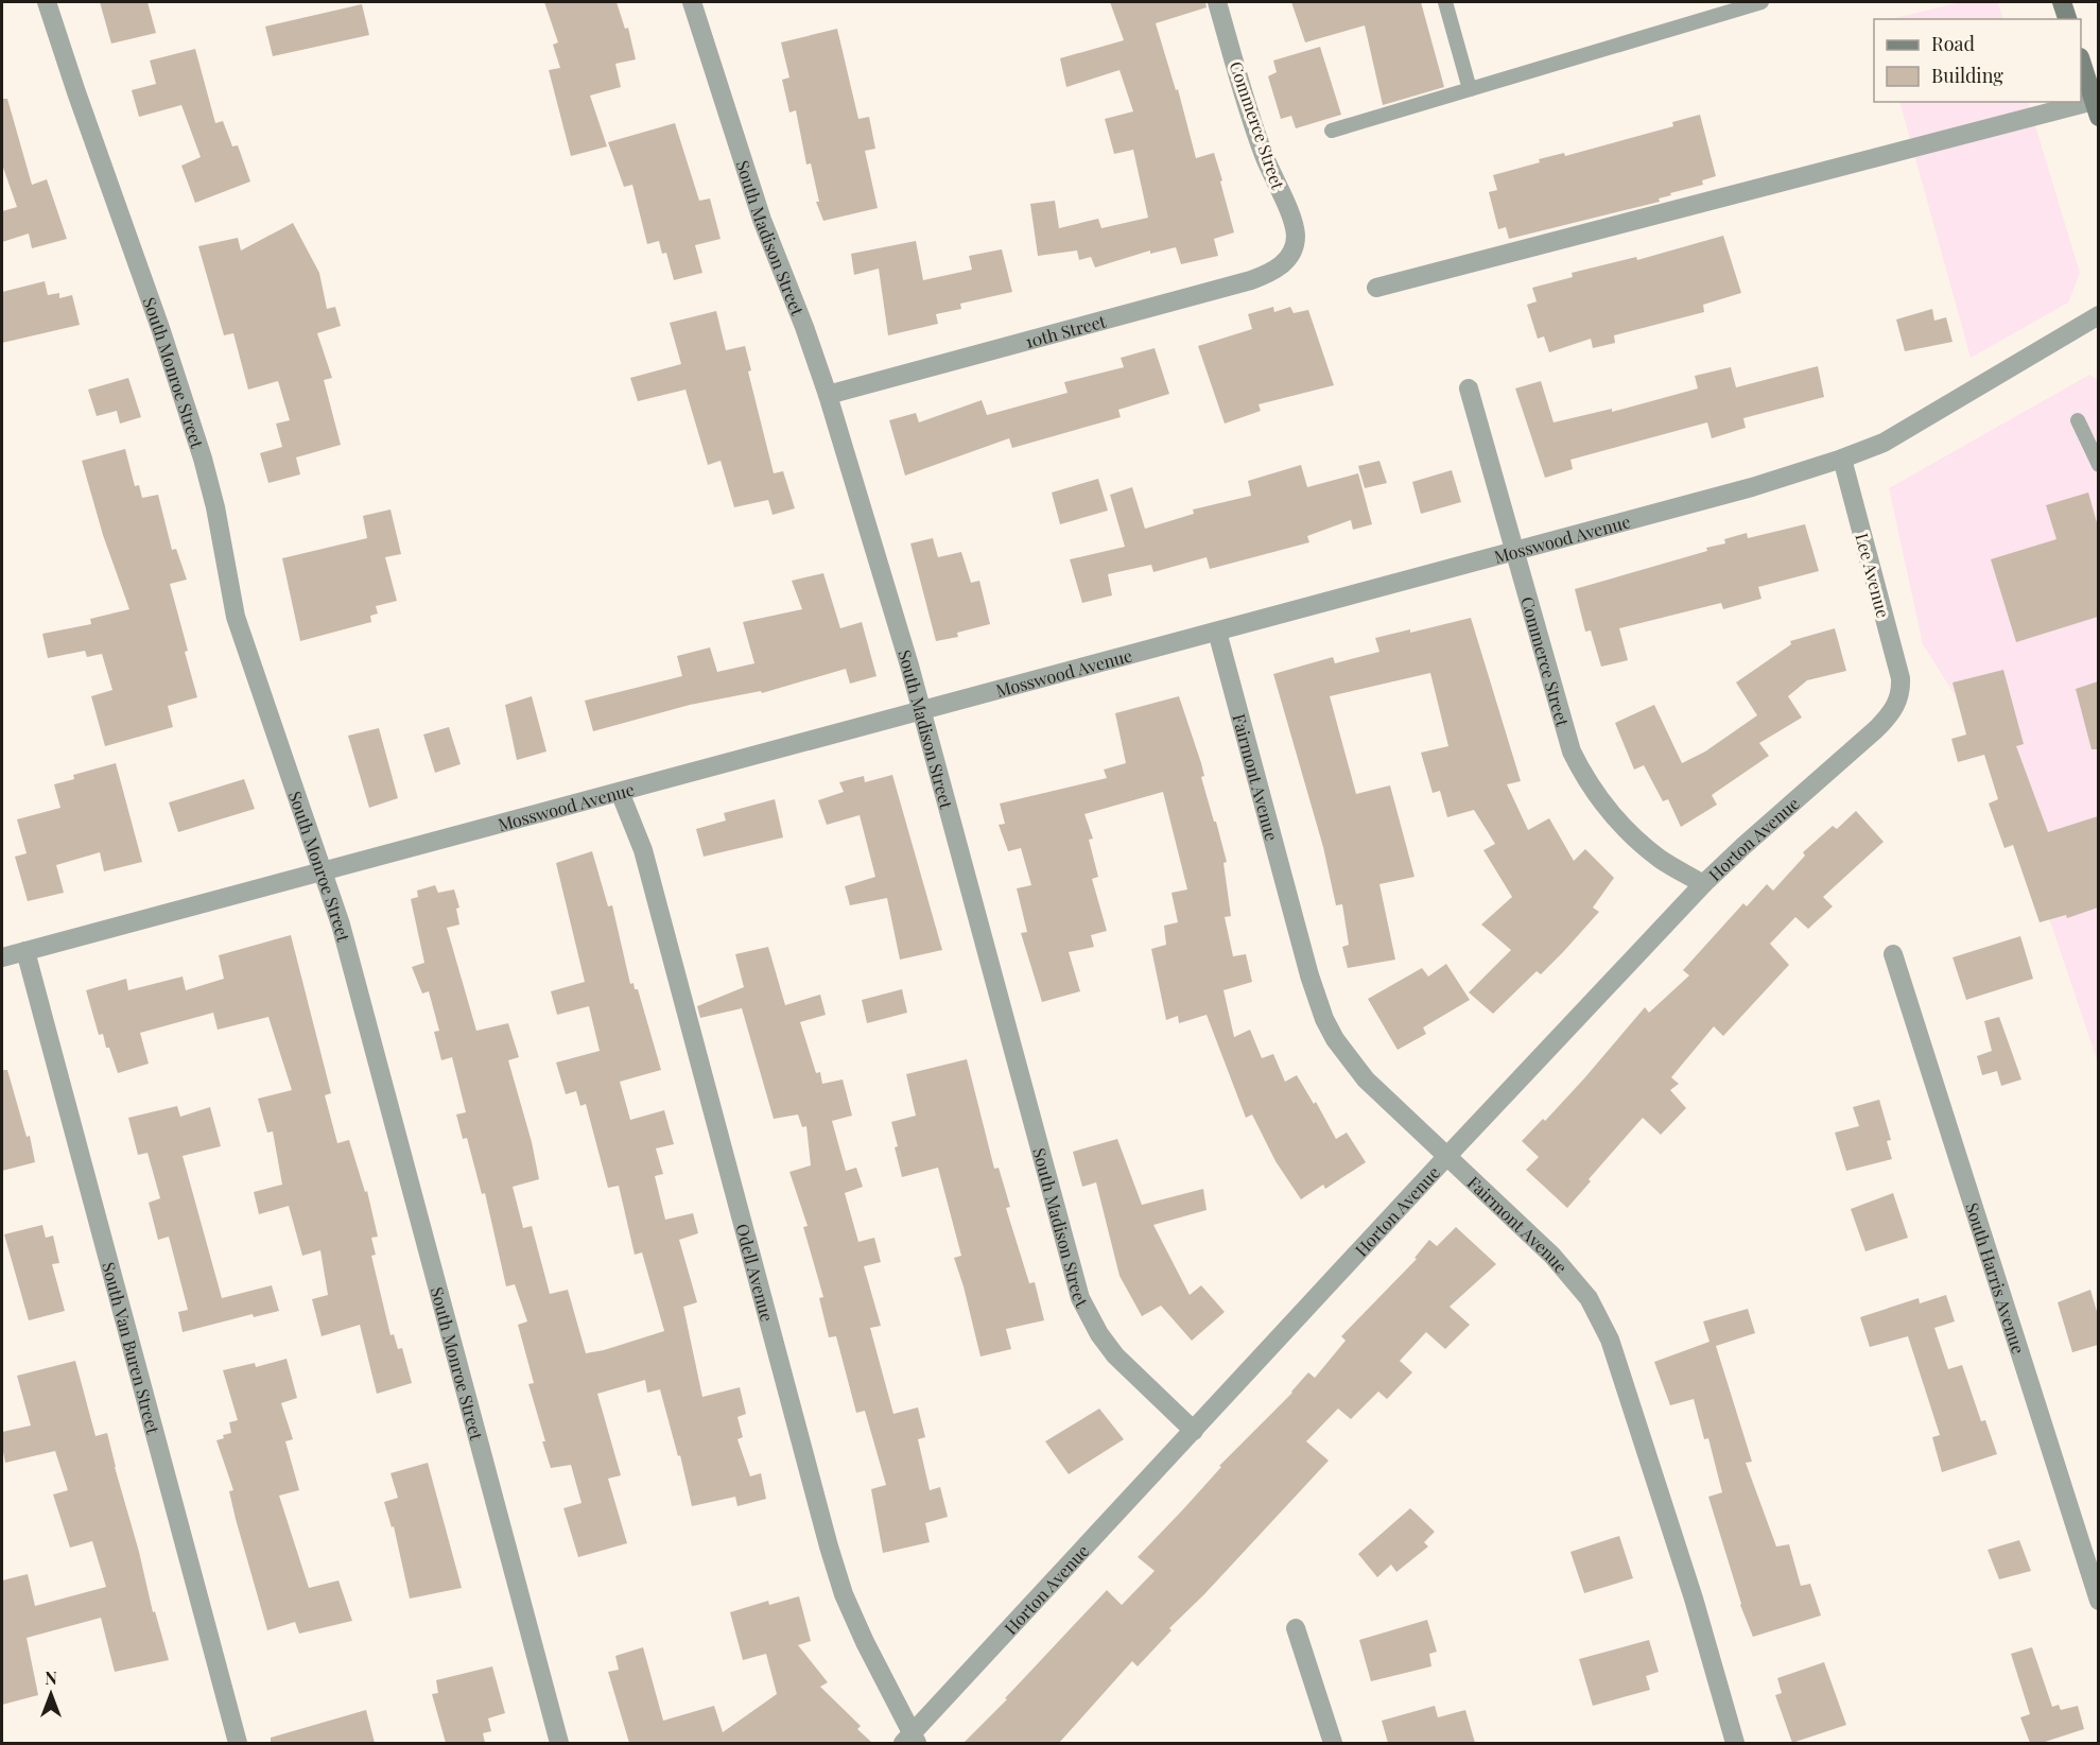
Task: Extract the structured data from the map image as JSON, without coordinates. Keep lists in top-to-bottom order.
{
  "streets": {
    "street": [
      "Commerce Street",
      "South Madison Street",
      "10th Street",
      "South Monroe Street",
      "Mosswood Avenue",
      "Lee Avenue",
      "Fairmont Avenue",
      "Horton Avenue",
      "Odell Avenue",
      "South Harris Avenue",
      "South Van Buren Street"
    ]
  },
  "crossings": [
    ["Commerce Street", "10th Street"],
    ["Commerce Street", "Mosswood Avenue"],
    ["Commerce Street", "Horton Avenue"],
    ["South Madison Street", "10th Street"],
    ["South Madison Street", "Mosswood Avenue"],
    ["South Madison Street", "Horton Avenue"],
    ["South Monroe Street", "Mosswood Avenue"],
    ["Mosswood Avenue", "Lee Avenue"],
    ["Mosswood Avenue", "Fairmont Avenue"],
    ["Mosswood Avenue", "Odell Avenue"],
    ["Mosswood Avenue", "South Van Buren Street"],
    ["Lee Avenue", "Horton Avenue"],
    ["Fairmont Avenue", "Horton Avenue"],
    ["Horton Avenue", "Odell Avenue"]
  ],
  "legend": ["Road", "Building"],
  "north": "top"
}
